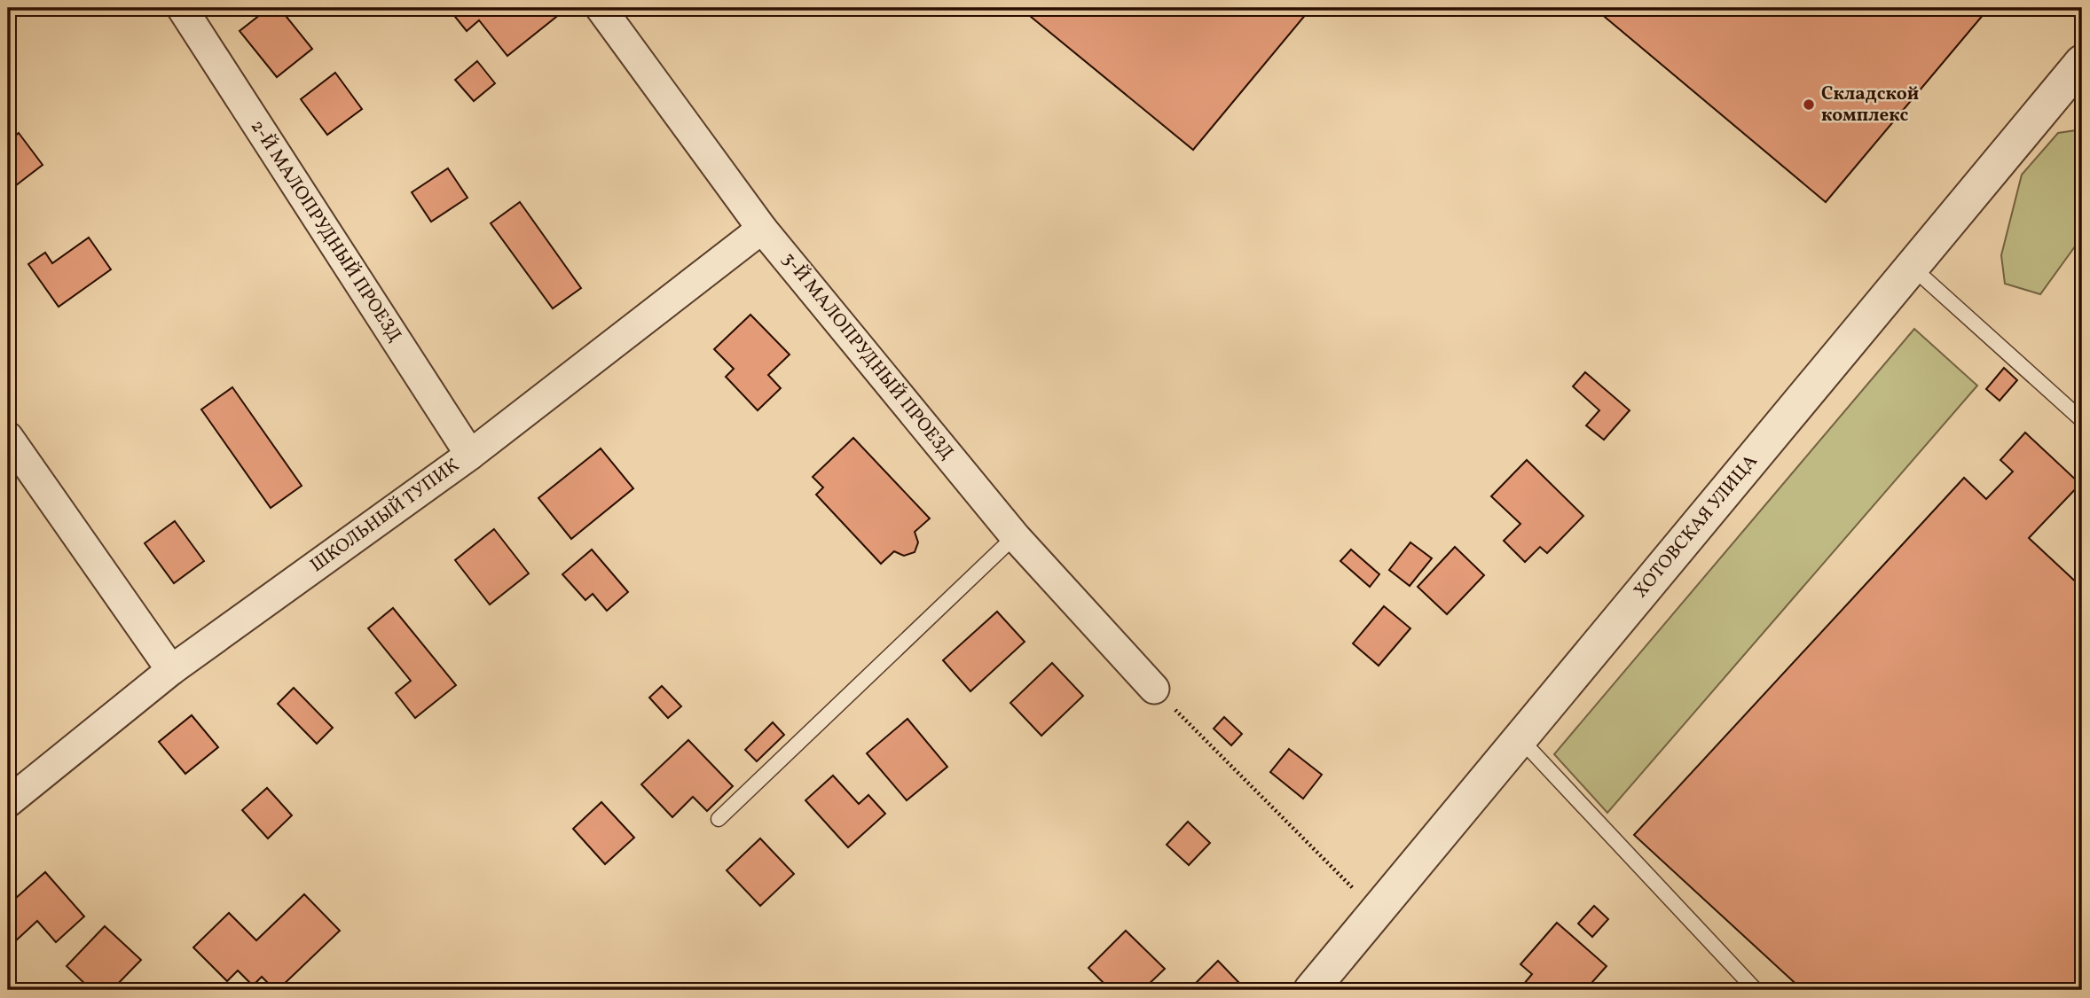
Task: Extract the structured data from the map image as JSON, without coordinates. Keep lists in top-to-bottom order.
{
  "streets": {
    "street": [
      "2-Й МАЛОПРУДНЫЙ ПРОЕЗД",
      "3-Й МАЛОПРУДНЫЙ ПРОЕЗД",
      "ШКОЛЬНЫЙ ТУПИК",
      "ХОТОВСКАЯ УЛИЦА"
    ]
  },
  "crossings": [
    ["2-Й МАЛОПРУДНЫЙ ПРОЕЗД", "ШКОЛЬНЫЙ ТУПИК"],
    ["3-Й МАЛОПРУДНЫЙ ПРОЕЗД", "ШКОЛЬНЫЙ ТУПИК"]
  ],
  "places": ["Складской комплекс"]
}
